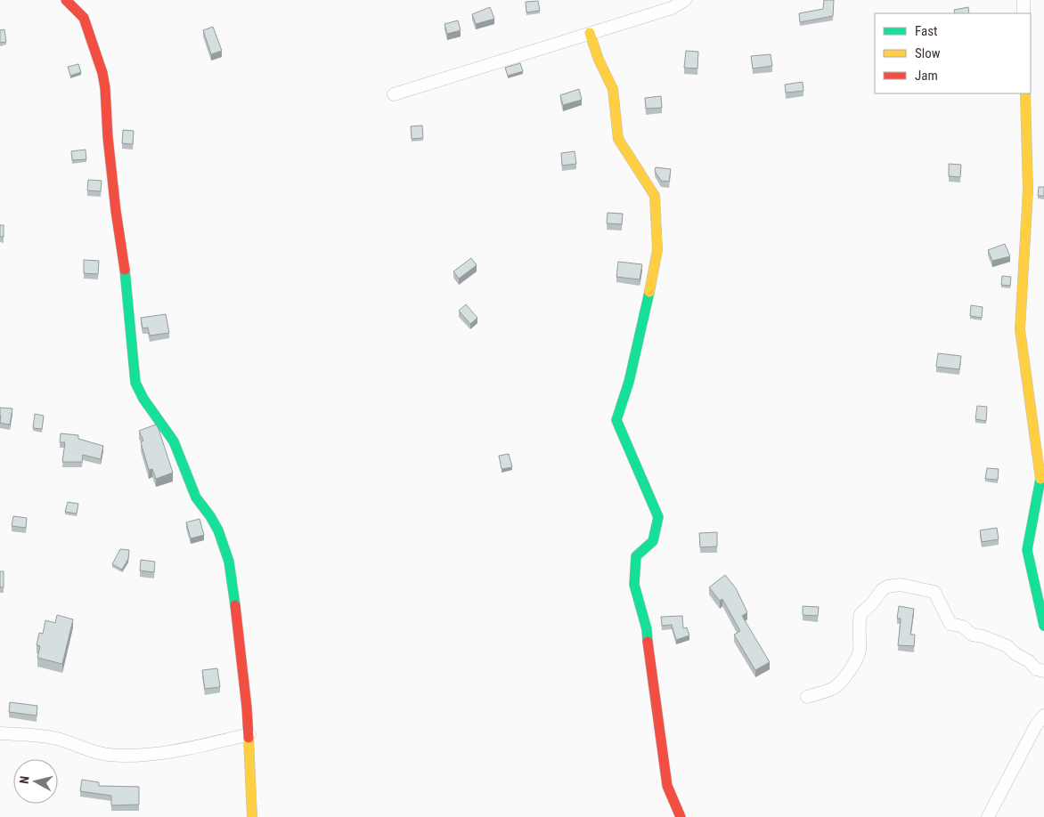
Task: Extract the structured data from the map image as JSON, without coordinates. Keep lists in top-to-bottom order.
{
  "legend": ["Fast", "Slow", "Jam"],
  "north": "left"
}
